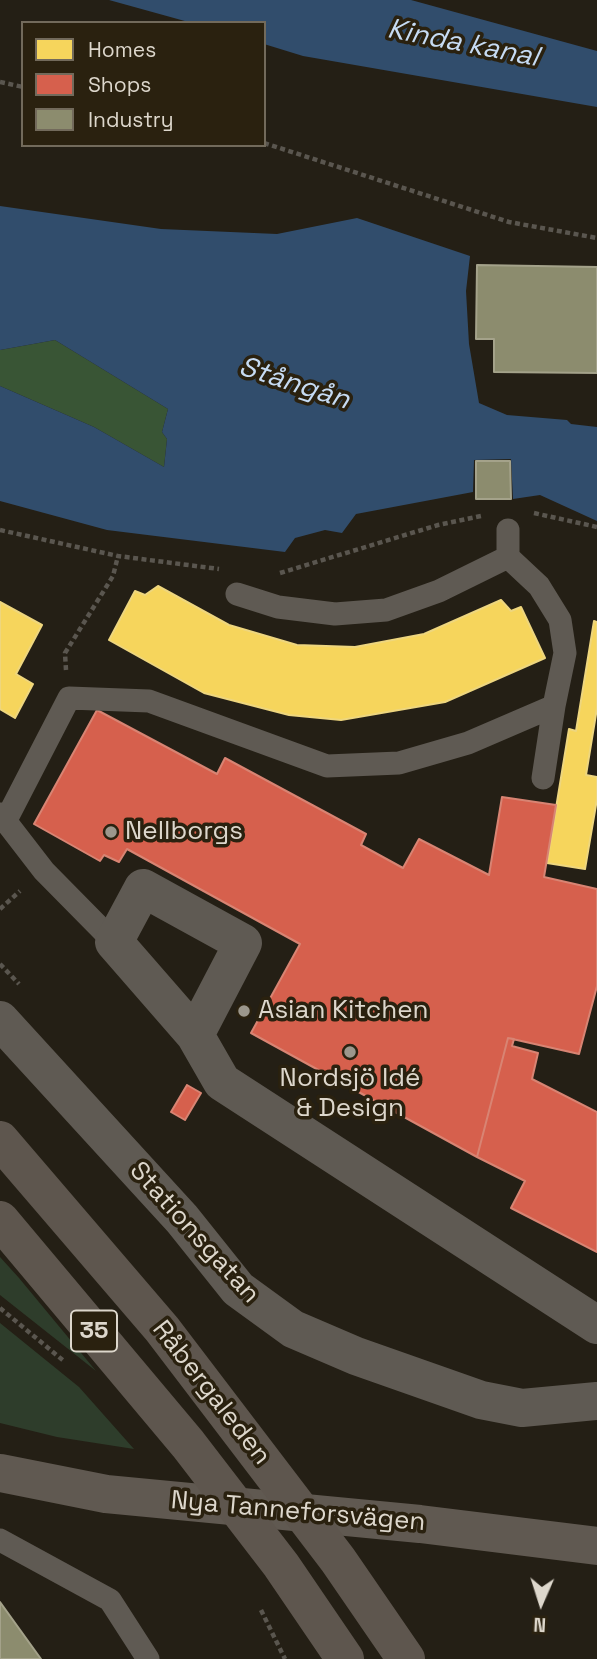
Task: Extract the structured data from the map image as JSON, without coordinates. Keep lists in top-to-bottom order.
{
  "streets": {
    "main road": ["35", "Råbergaleden", "Nya Tanneforsvägen"],
    "street": ["Stationsgatan"]
  },
  "water": ["Kinda kanal", "Stångån"],
  "places": ["Nellborgs", "Asian Kitchen", "Nordsjö Idé & Design"],
  "legend": ["Homes", "Shops", "Industry"],
  "north": "bottom"
}
